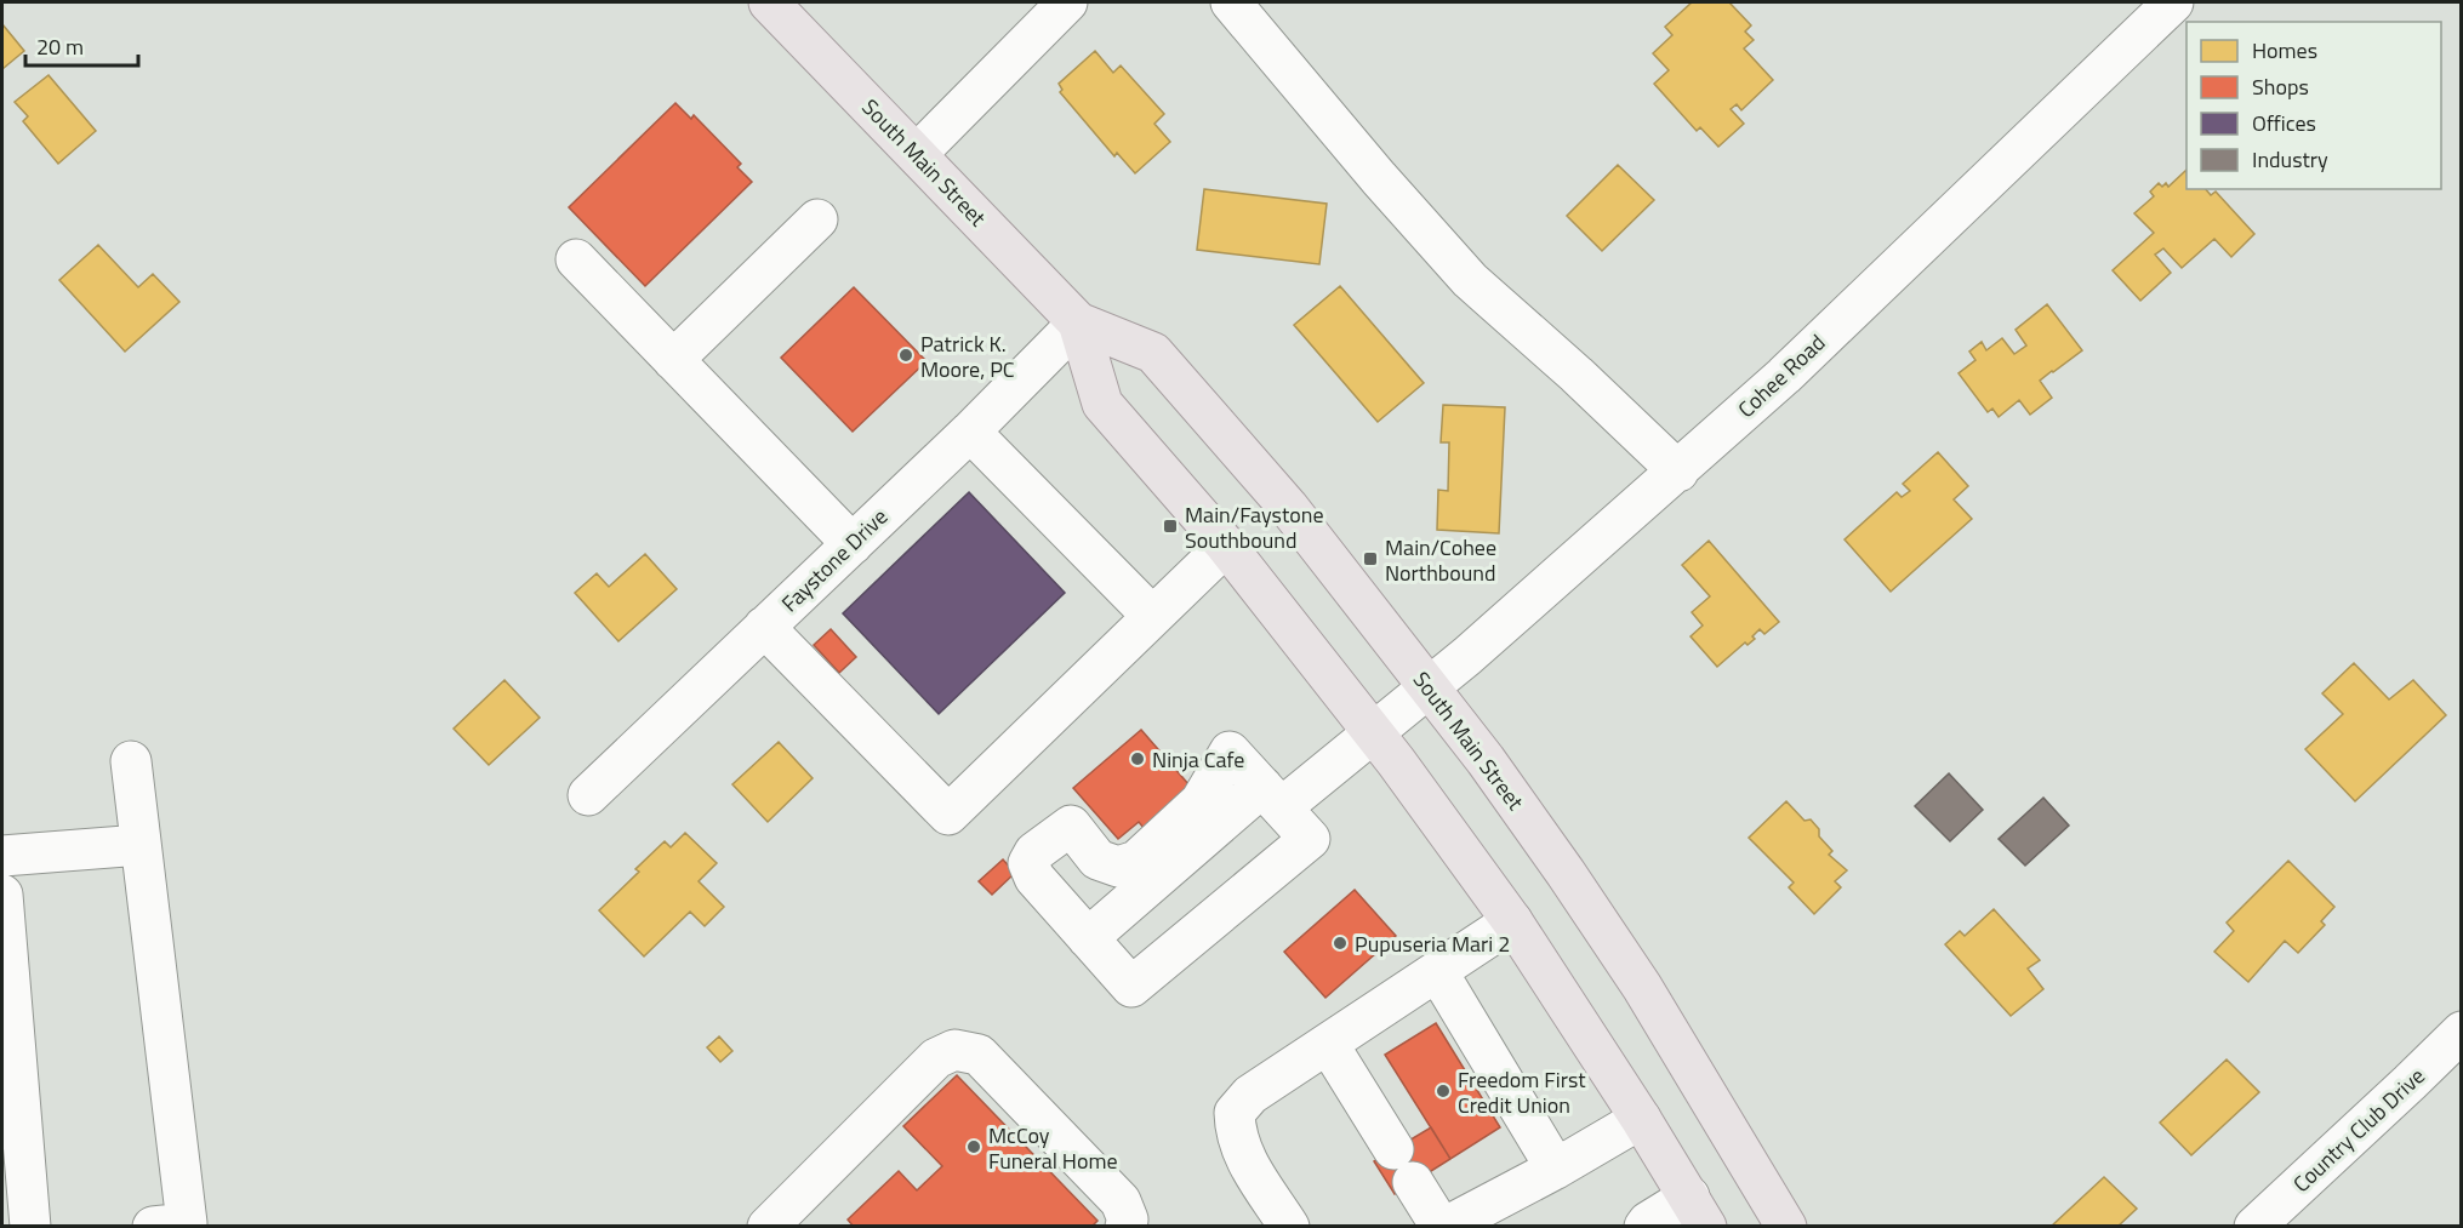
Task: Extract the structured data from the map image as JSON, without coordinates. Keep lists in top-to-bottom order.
{
  "streets": {
    "main road": ["South Main Street"],
    "street": ["Cohee Road", "Faystone Drive", "Country Club Drive"]
  },
  "crossings": [
    ["South Main Street", "Cohee Road"],
    ["South Main Street", "Faystone Drive"]
  ],
  "places": {
    "other": [
      "Patrick K. Moore, PC",
      "Ninja Cafe",
      "Pupuseria Mari 2",
      "Freedom First Credit Union",
      "McCoy Funeral Home"
    ],
    "transit": ["Main/Faystone Southbound", "Main/Cohee Northbound"]
  },
  "legend": [
    "Homes",
    "Shops",
    "Offices",
    "Industry"
  ],
  "scale_bar": "20 m"
}
